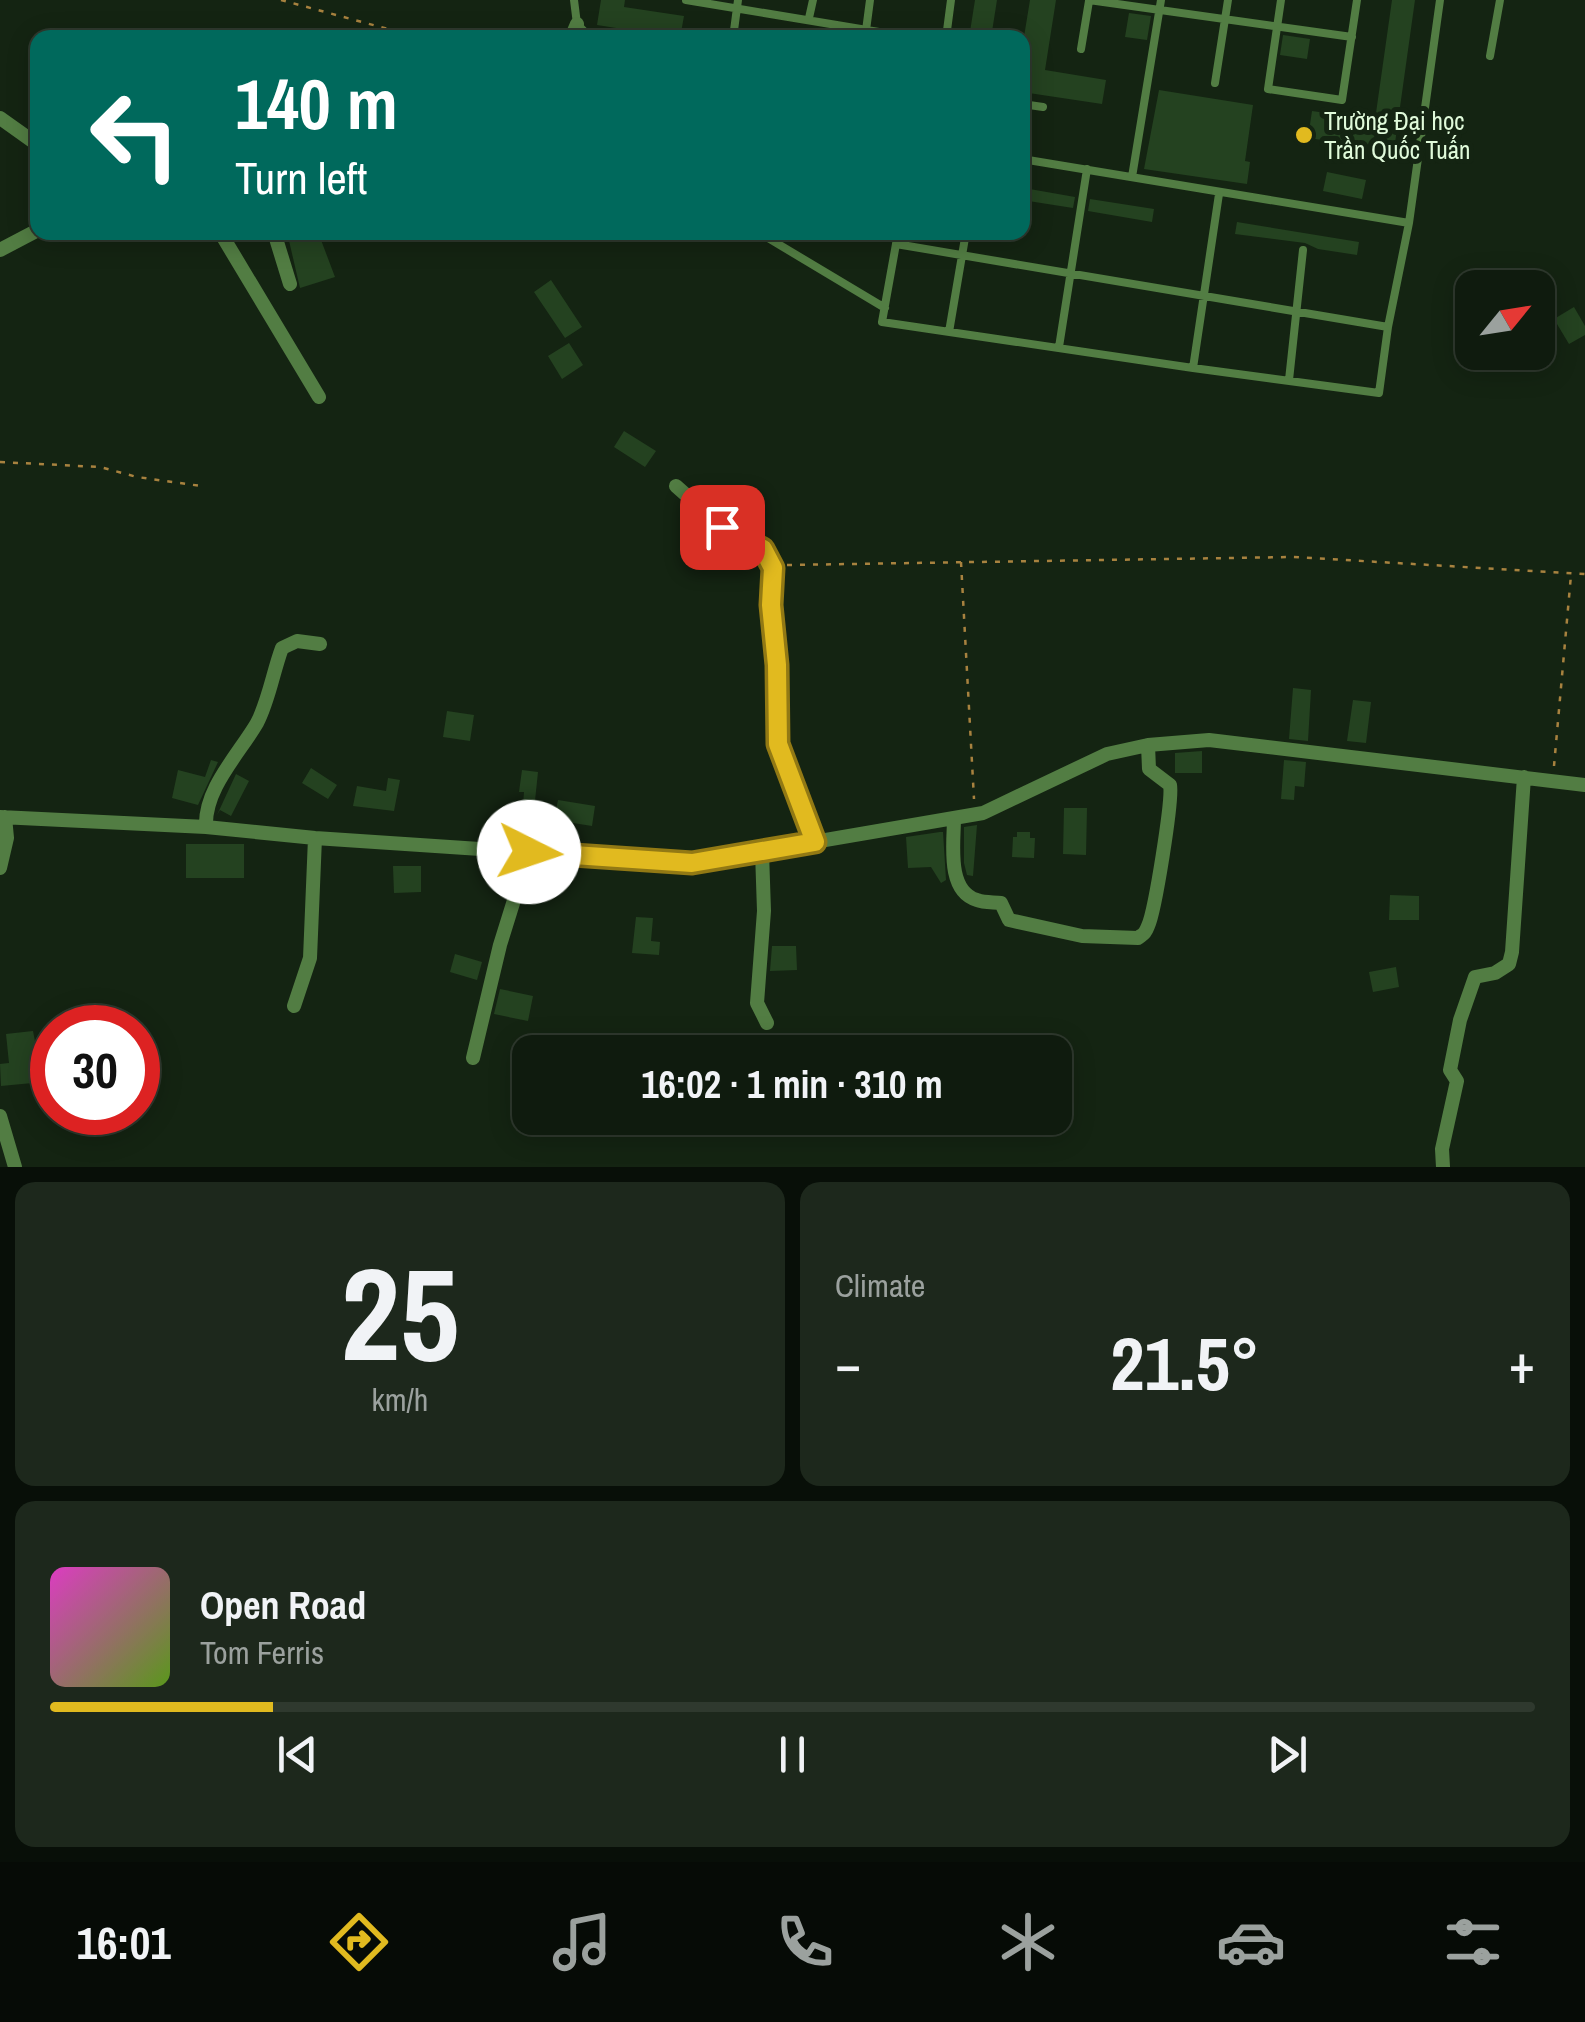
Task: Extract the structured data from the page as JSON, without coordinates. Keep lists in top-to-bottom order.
{
  "places": ["Trường Đại học Trần Quốc Tuấn"],
  "north": "top right",
  "page": {
    "turn": ["140 m", "Turn left"],
    "limit": "30",
    "trip": "16:02 · 1 min · 310 m",
    "tile": [
      ["25", "km/h"],
      "Climate"
    ],
    "heat": ["−", "21.5°", "+"],
    "song": ["Open Road", "Tom Ferris"],
    "tabs": "16:01"
  }
}
